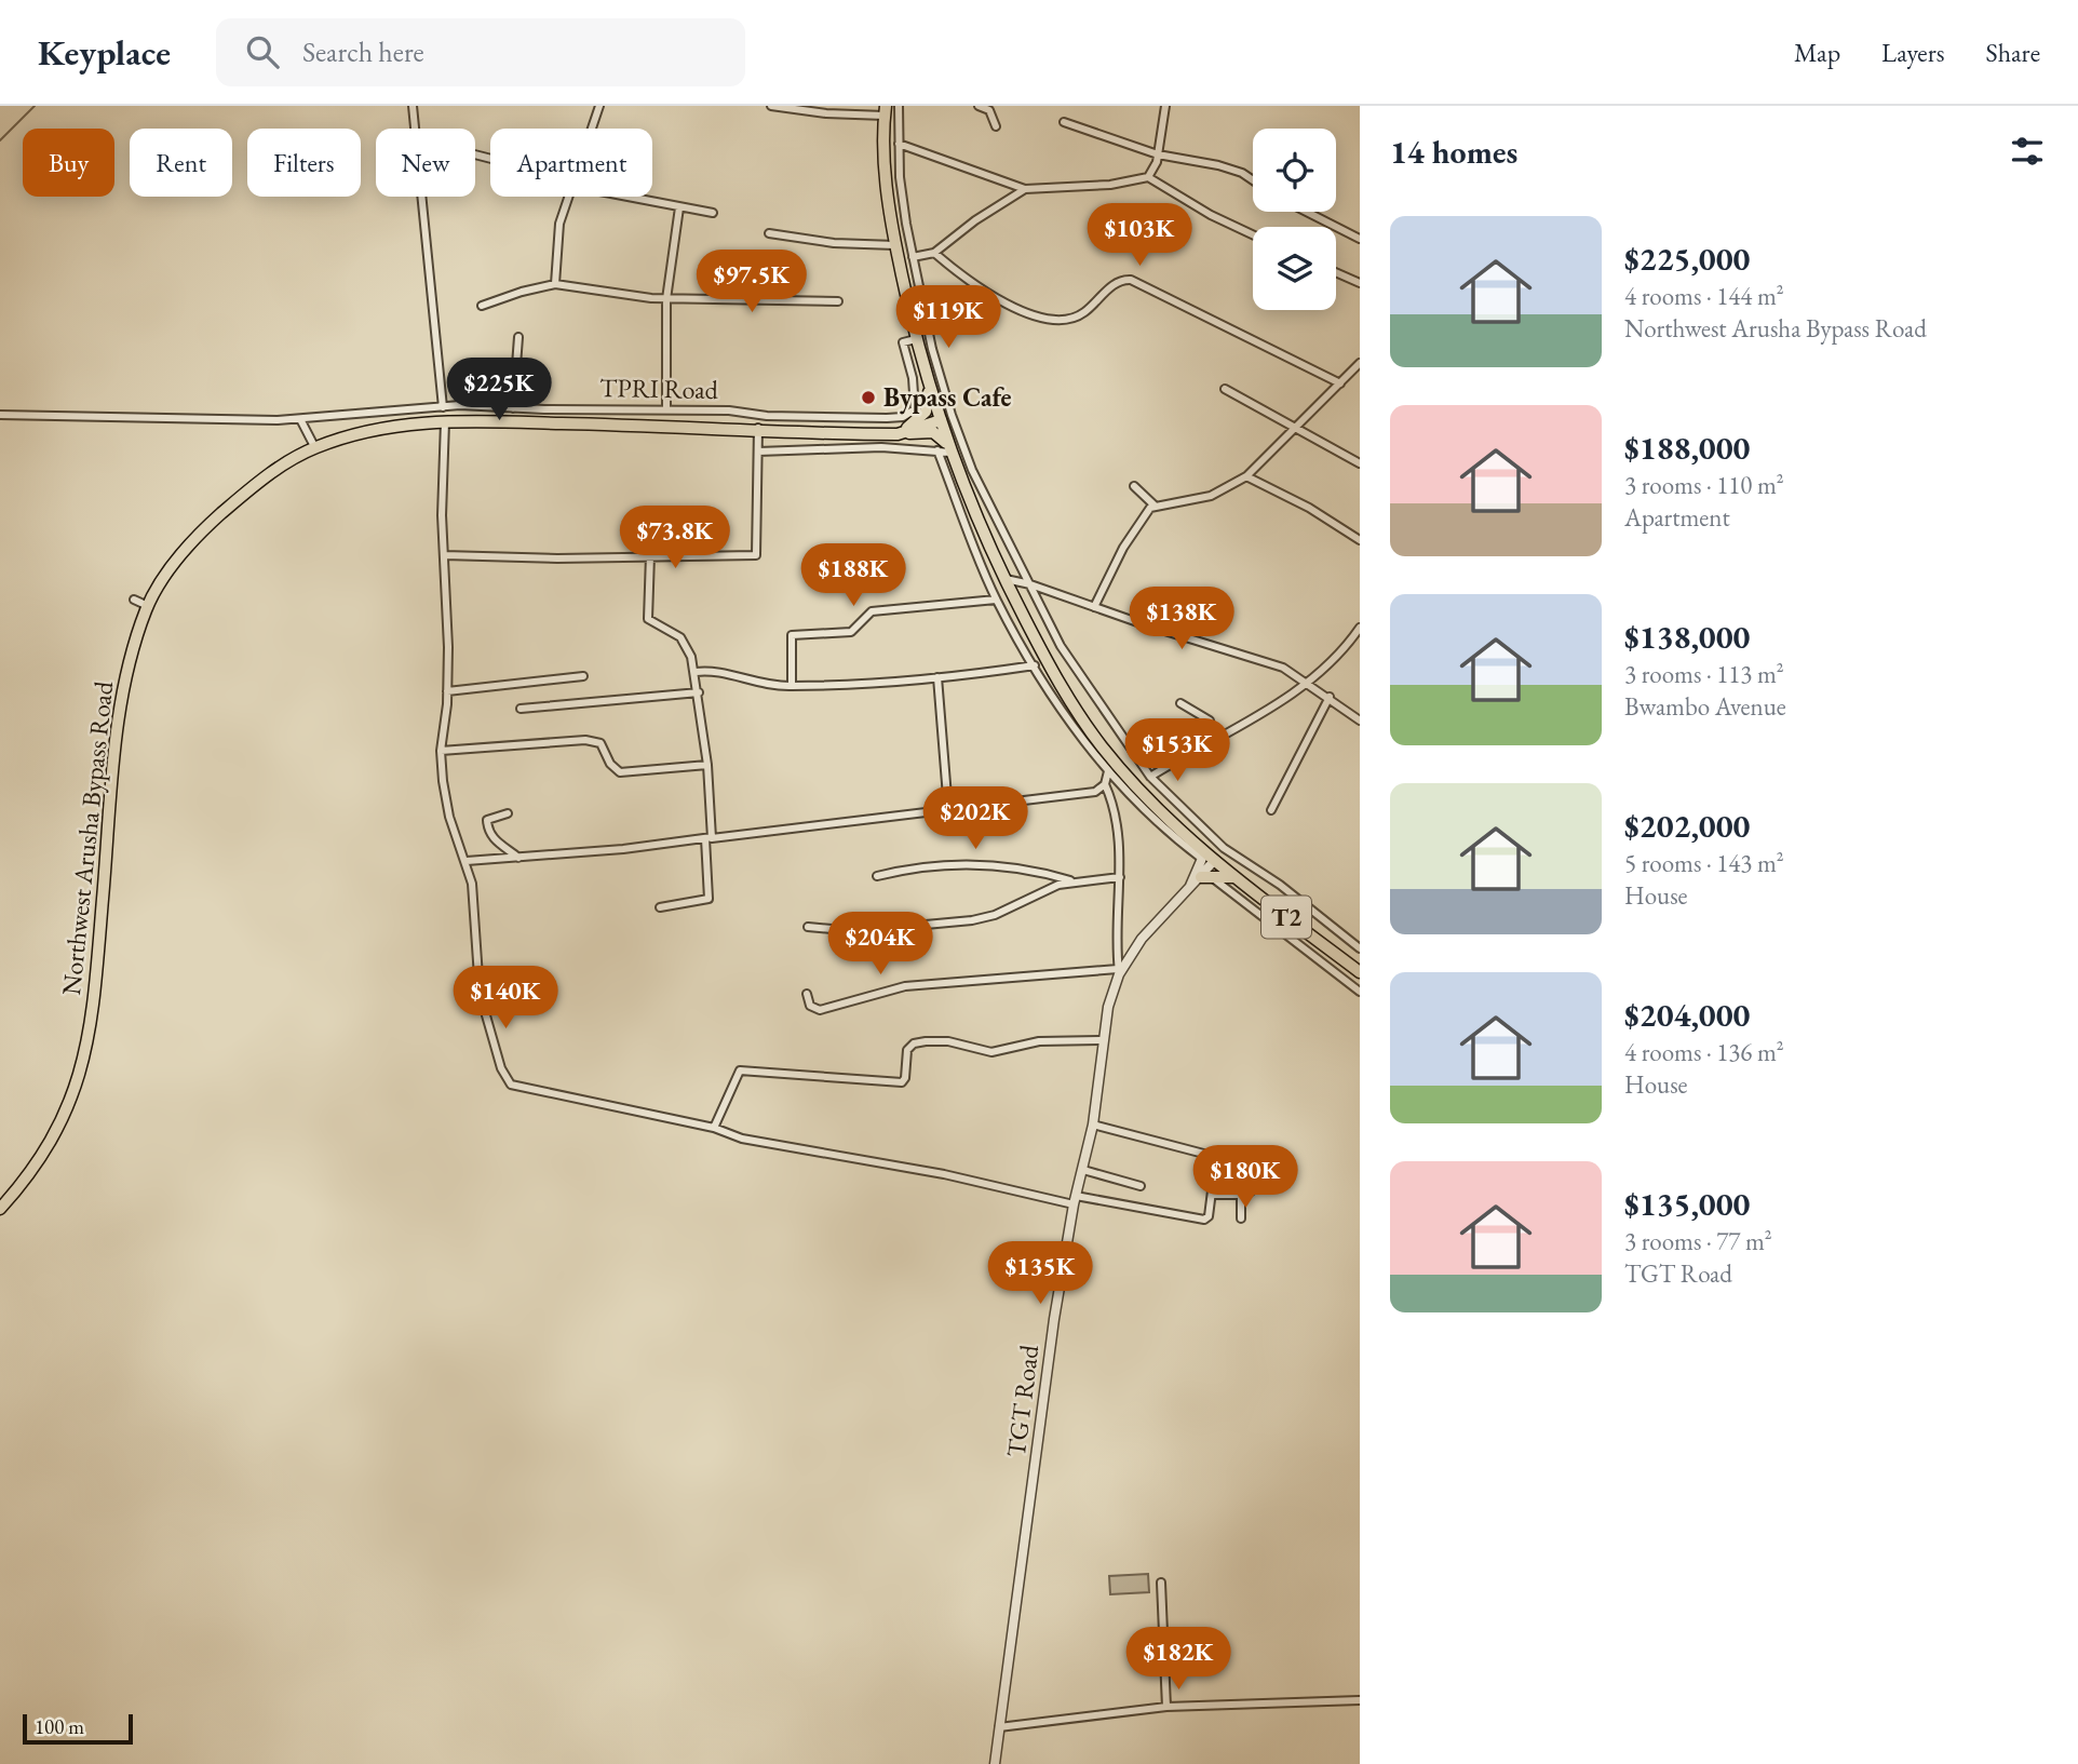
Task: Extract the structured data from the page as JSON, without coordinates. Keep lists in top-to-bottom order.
{
  "streets": {
    "main road": ["Northwest Arusha Bypass Road", "T2"],
    "street": ["TPRI Road", "TGT Road"]
  },
  "crossings": [
    ["TPRI Road", "T2"],
    ["T2", "TGT Road"]
  ],
  "places": ["Bypass Cafe"],
  "scale_bar": "100 m",
  "page": {
    "header": "Keyplace",
    "search": "Search here",
    "nav": ["Map", "Layers", "Share"],
    "heading": "14 homes",
    "chip": [
      "Buy",
      "Rent",
      "Filters",
      "New",
      "Apartment"
    ],
    "list": [
      {
        "name": "$225,000",
        "note": "4 rooms · 144 m² · Northwest Arusha Bypass Road"
      },
      {
        "name": "$188,000",
        "note": "3 rooms · 110 m² · Apartment"
      },
      {
        "name": "$138,000",
        "note": "3 rooms · 113 m² · Bwambo Avenue"
      },
      {
        "name": "$202,000",
        "note": "5 rooms · 143 m² · House"
      },
      {
        "name": "$204,000",
        "note": "4 rooms · 136 m² · House"
      },
      {
        "name": "$135,000",
        "note": "3 rooms · 77 m² · TGT Road"
      }
    ],
    "price": [
      "$103K",
      "$97.5K",
      "$119K",
      "$225K",
      "$73.8K",
      "$188K",
      "$138K",
      "$153K",
      "$202K",
      "$204K",
      "$140K",
      "$180K",
      "$135K",
      "$182K"
    ],
    "scale": "100 m"
  }
}
